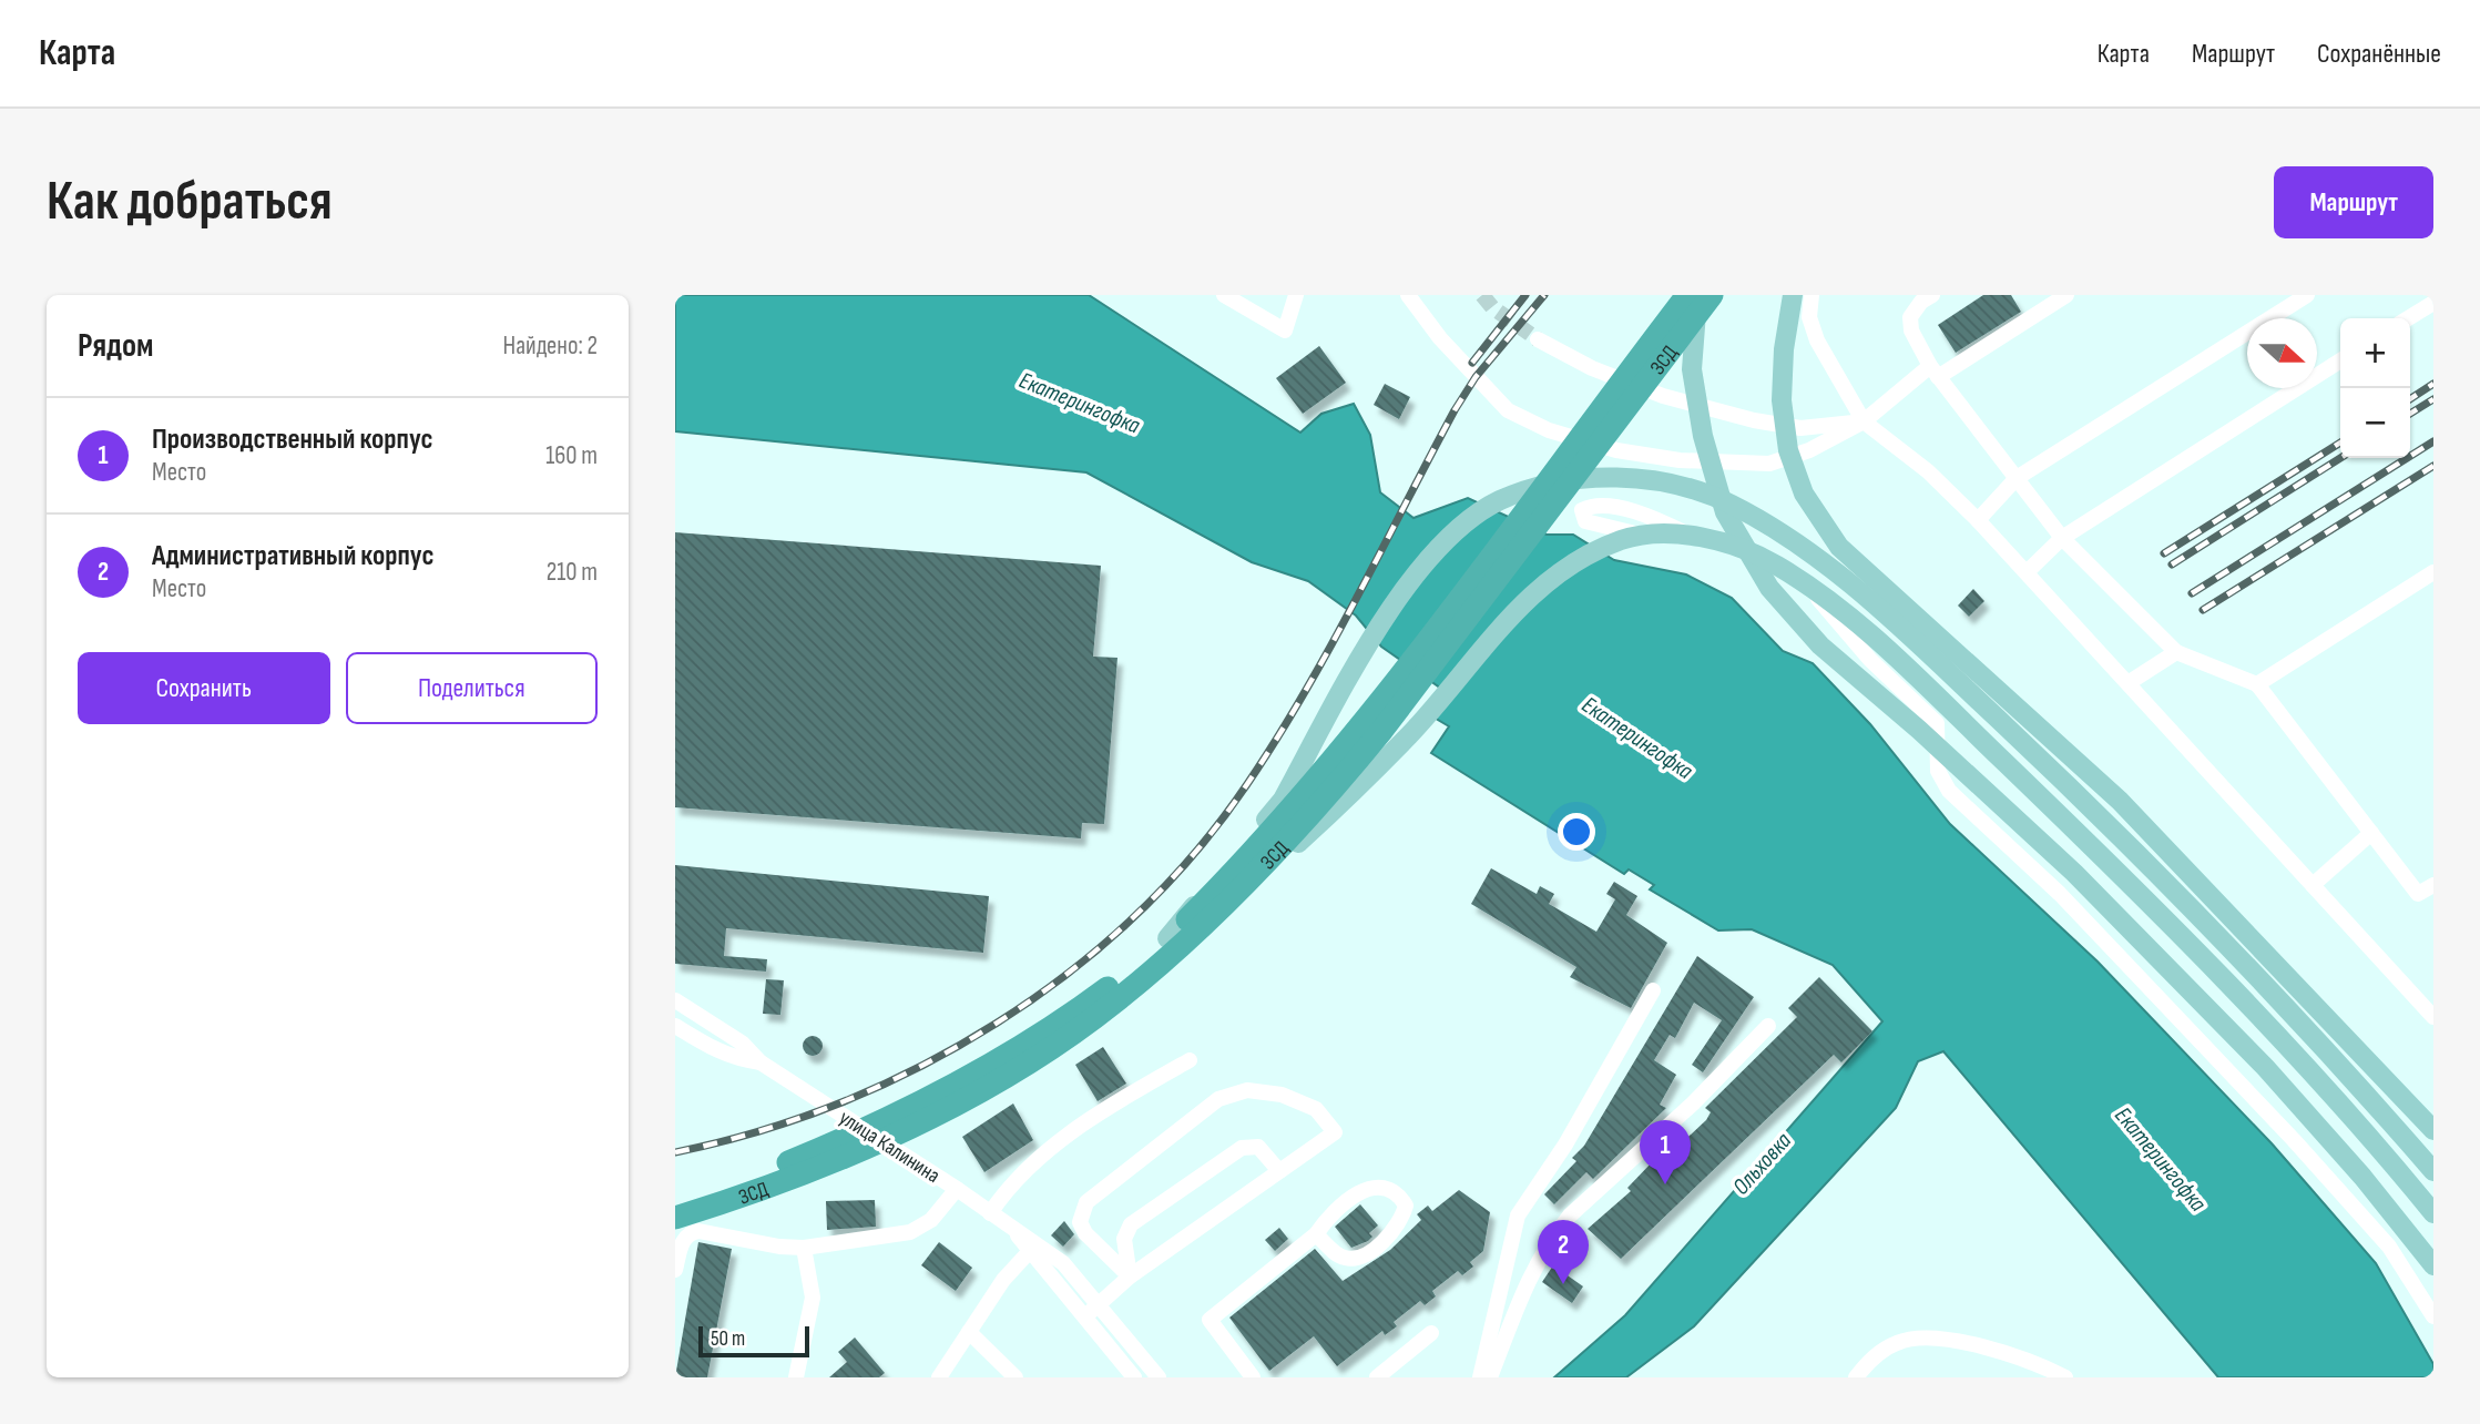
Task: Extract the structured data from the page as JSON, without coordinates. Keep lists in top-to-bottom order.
{
  "streets": {
    "highway": ["ЗСД"],
    "street": ["улица Калинина"]
  },
  "water": ["Екатерингофка", "Ольховка"],
  "scale_bar": "50 m",
  "north": "right",
  "page": {
    "header": "Карта",
    "nav": ["Карта", "Маршрут", "Сохранённые"],
    "buttons": [
      "Маршрут",
      ["Сохранить", "Поделиться"]
    ],
    "title": "Как добраться",
    "heading": ["Рядом", "Найдено: 2"],
    "map_buttons": ["+", "−"],
    "list": [
      {
        "mark": "1",
        "name": "Производственный корпус",
        "note": "Место",
        "value": "160 m"
      },
      {
        "mark": "2",
        "name": "Административный корпус",
        "note": "Место",
        "value": "210 m"
      }
    ],
    "pins": ["1", "2"],
    "scale": "50 m"
  }
}
